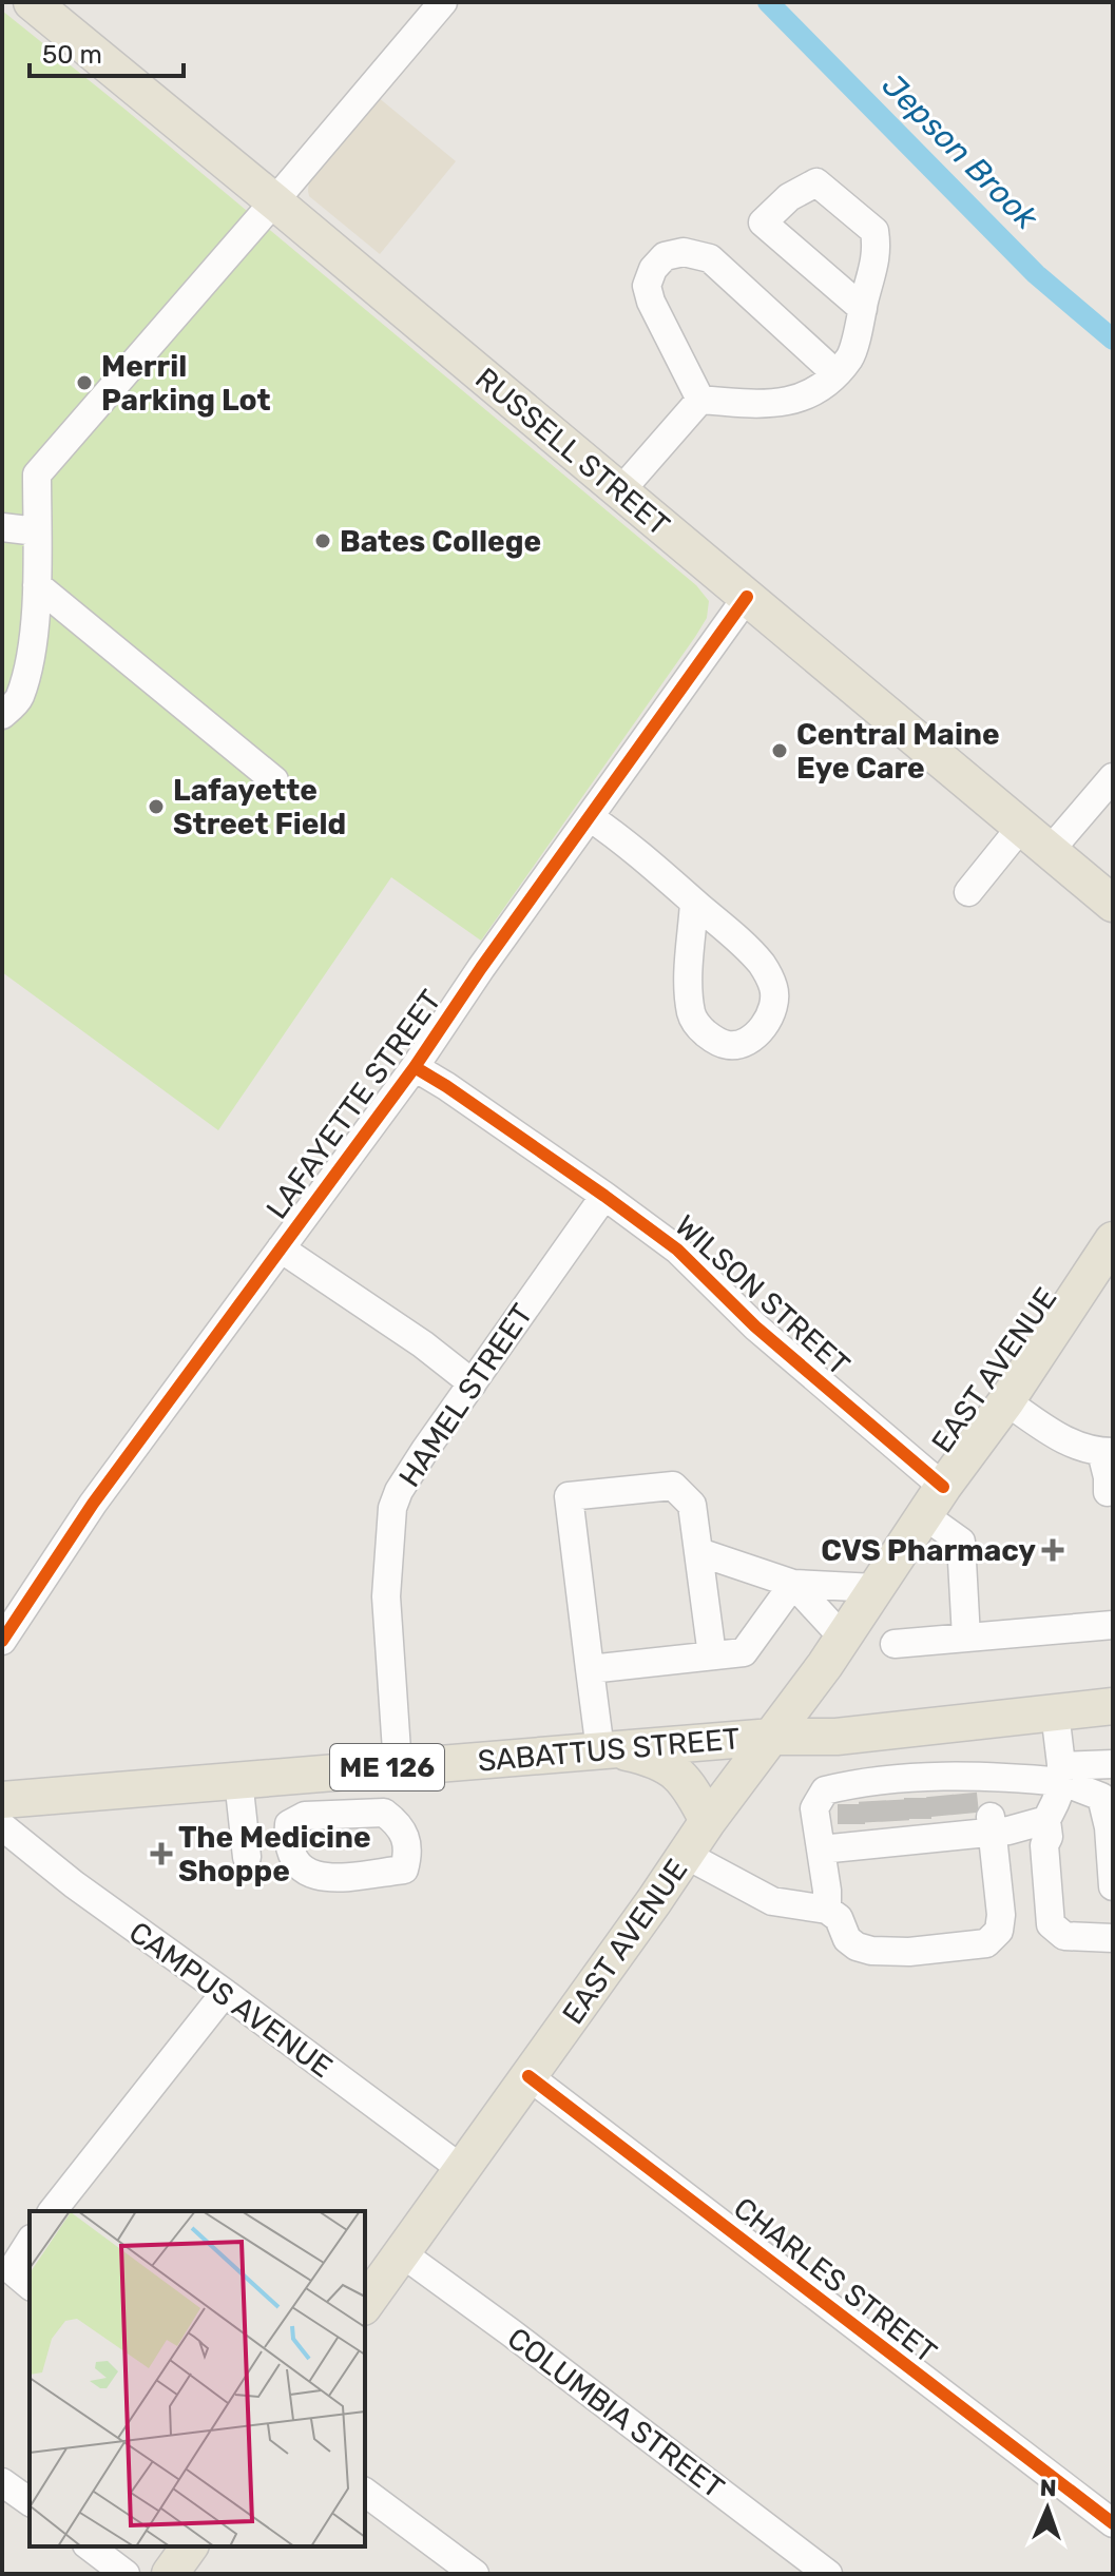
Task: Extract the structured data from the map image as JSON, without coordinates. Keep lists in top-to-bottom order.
{
  "streets": {
    "main road": [
      "RUSSELL STREET",
      "EAST AVENUE",
      "SABATTUS STREET",
      "ME 126"
    ],
    "street": [
      "LAFAYETTE STREET",
      "WILSON STREET",
      "HAMEL STREET",
      "CAMPUS AVENUE",
      "CHARLES STREET",
      "COLUMBIA STREET"
    ]
  },
  "crossings": [
    ["RUSSELL STREET", "LAFAYETTE STREET"],
    ["LAFAYETTE STREET", "WILSON STREET"],
    ["WILSON STREET", "EAST AVENUE"],
    ["WILSON STREET", "HAMEL STREET"],
    ["EAST AVENUE", "SABATTUS STREET"],
    ["EAST AVENUE", "CAMPUS AVENUE"],
    ["EAST AVENUE", "CHARLES STREET"],
    ["EAST AVENUE", "COLUMBIA STREET"],
    ["HAMEL STREET", "SABATTUS STREET"]
  ],
  "water": ["Jepson Brook"],
  "places": {
    "other": [
      "Merril Parking Lot",
      "Bates College",
      "Central Maine Eye Care",
      "Lafayette Street Field"
    ],
    "health": ["CVS Pharmacy", "The Medicine Shoppe"]
  },
  "scale_bar": "50 m",
  "north": "top"
}
